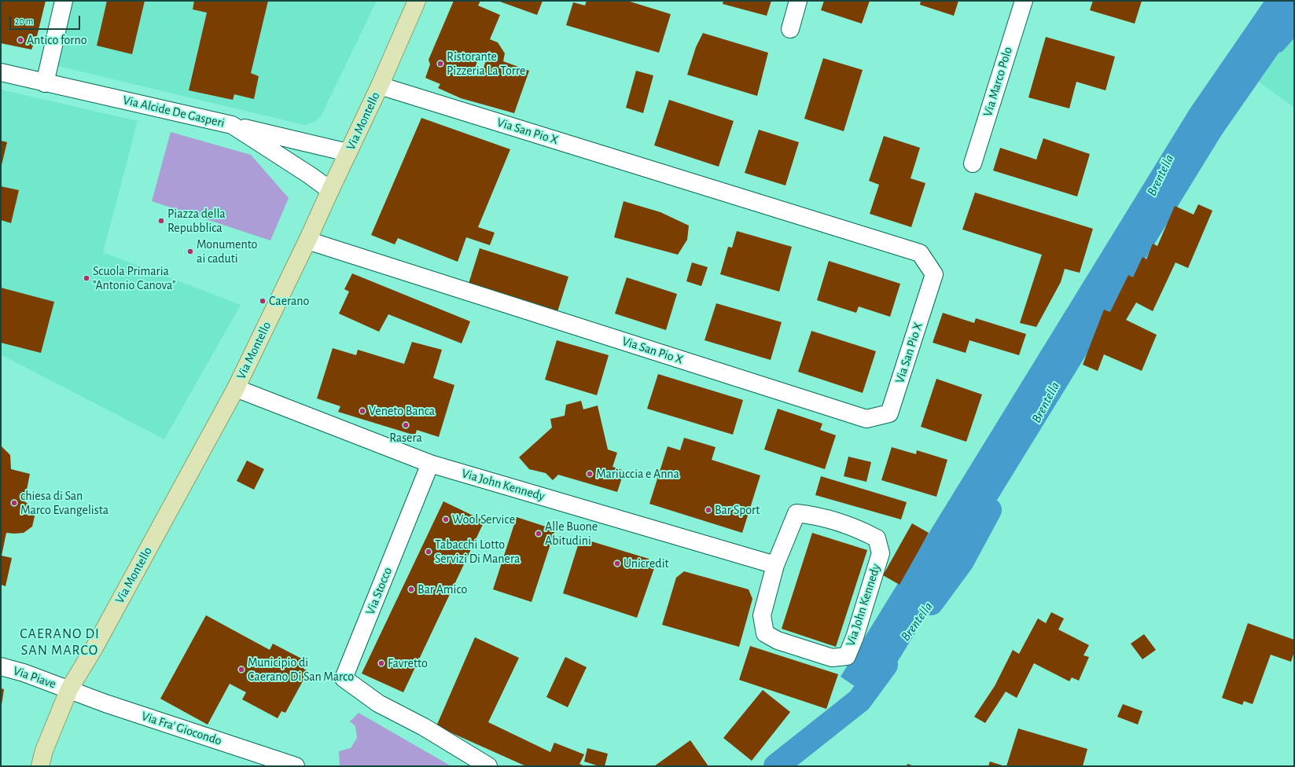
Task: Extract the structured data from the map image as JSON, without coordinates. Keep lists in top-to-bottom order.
{
  "streets": {
    "main road": ["Via Montello"],
    "street": [
      "Via Marco Polo",
      "Via Alcide De Gasperi",
      "Via San Pio X",
      "Via John Kennedy",
      "Via Stocco",
      "Via Piave",
      "Via Fra' Giocondo"
    ]
  },
  "crossings": [
    ["Via Alcide De Gasperi", "Via Montello"],
    ["Via Montello", "Via San Pio X"],
    ["Via Montello", "Via John Kennedy"],
    ["Via Montello", "Via Piave"],
    ["Via Montello", "Via Fra' Giocondo"],
    ["Via John Kennedy", "Via Stocco"],
    ["Via Piave", "Via Fra' Giocondo"]
  ],
  "districts": ["CAERANO DI SAN MARCO"],
  "water": ["Brentella"],
  "places": [
    "Antico forno",
    "Ristorante Pizzeria La Torre",
    "Piazza della Repubblica",
    "Monumento ai caduti",
    "Scuola Primaria \"Antonio Canova\"",
    "Caerano",
    "Veneto Banca",
    "Rasera",
    "Mariuccia e Anna",
    "chiesa di San Marco Evangelista",
    "Bar Sport",
    "Wool Service",
    "Alle Buone Abitudini",
    "Tabacchi Lotto Servizi Di Manera",
    "Unicredit",
    "Bar Amico",
    "Favretto",
    "Municipio di Caerano Di San Marco"
  ],
  "scale_bar": "20 m"
}
